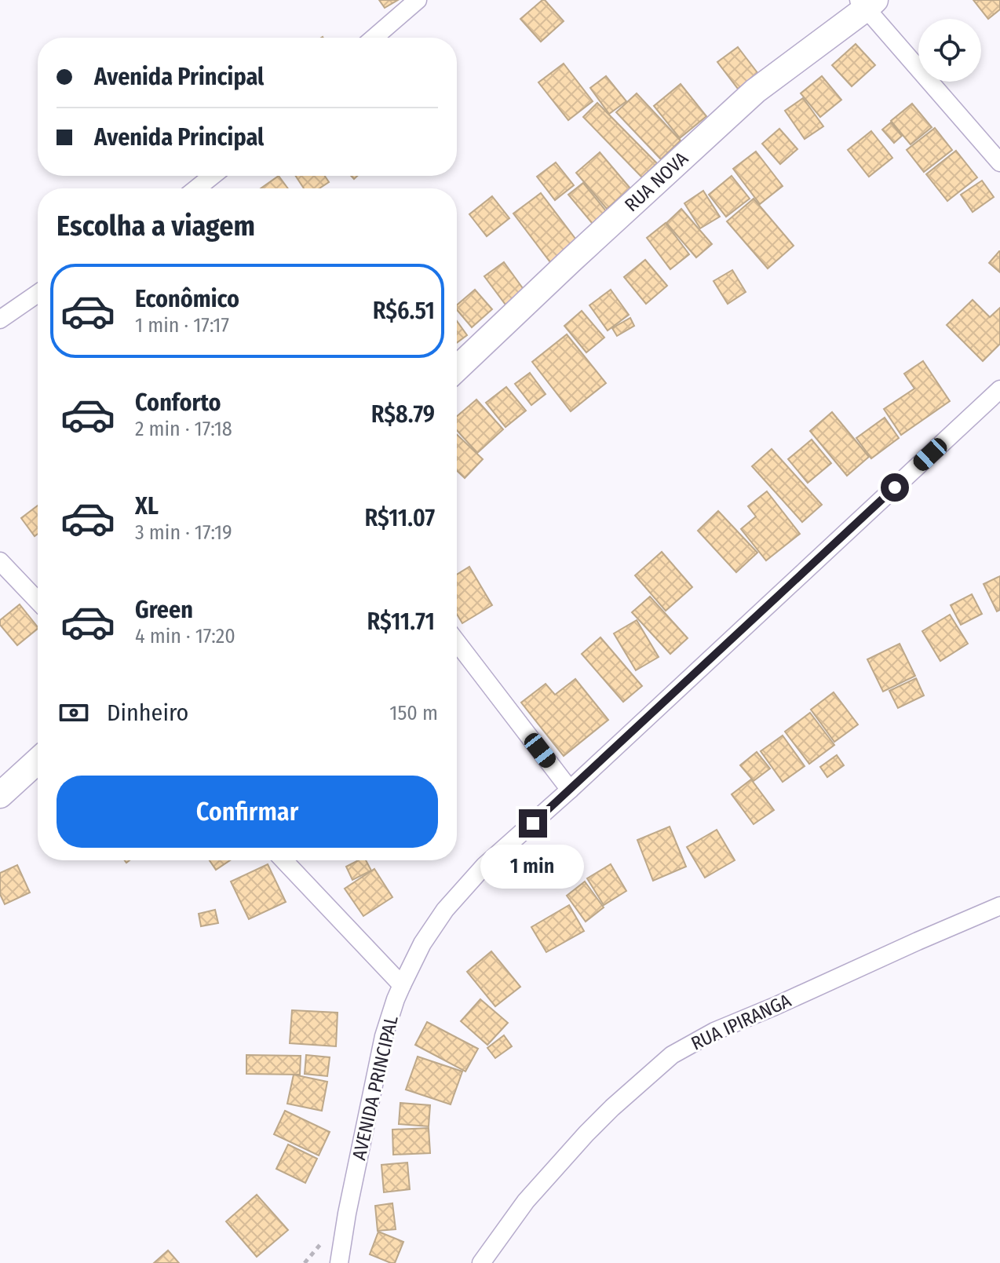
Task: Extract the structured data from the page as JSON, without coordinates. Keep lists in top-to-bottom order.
{
  "streets": {
    "street": ["RUA NOVA", "RUA IPIRANGA", "AVENIDA PRINCIPAL"]
  },
  "page": {
    "banner": ["Avenida Principal", "Avenida Principal"],
    "heading": "Escolha a viagem",
    "list": [
      {
        "name": "Econômico",
        "note": "1 min · 17:17",
        "value": "R$6.51"
      },
      {
        "name": "Conforto",
        "note": "2 min · 17:18",
        "value": "R$8.79"
      },
      {
        "name": "XL",
        "note": "3 min · 17:19",
        "value": "R$11.07"
      },
      {
        "name": "Green",
        "note": "4 min · 17:20",
        "value": "R$11.71"
      }
    ],
    "pay": ["Dinheiro", "150 m"],
    "buttons": "Confirmar",
    "bubble": "1 min"
  }
}
